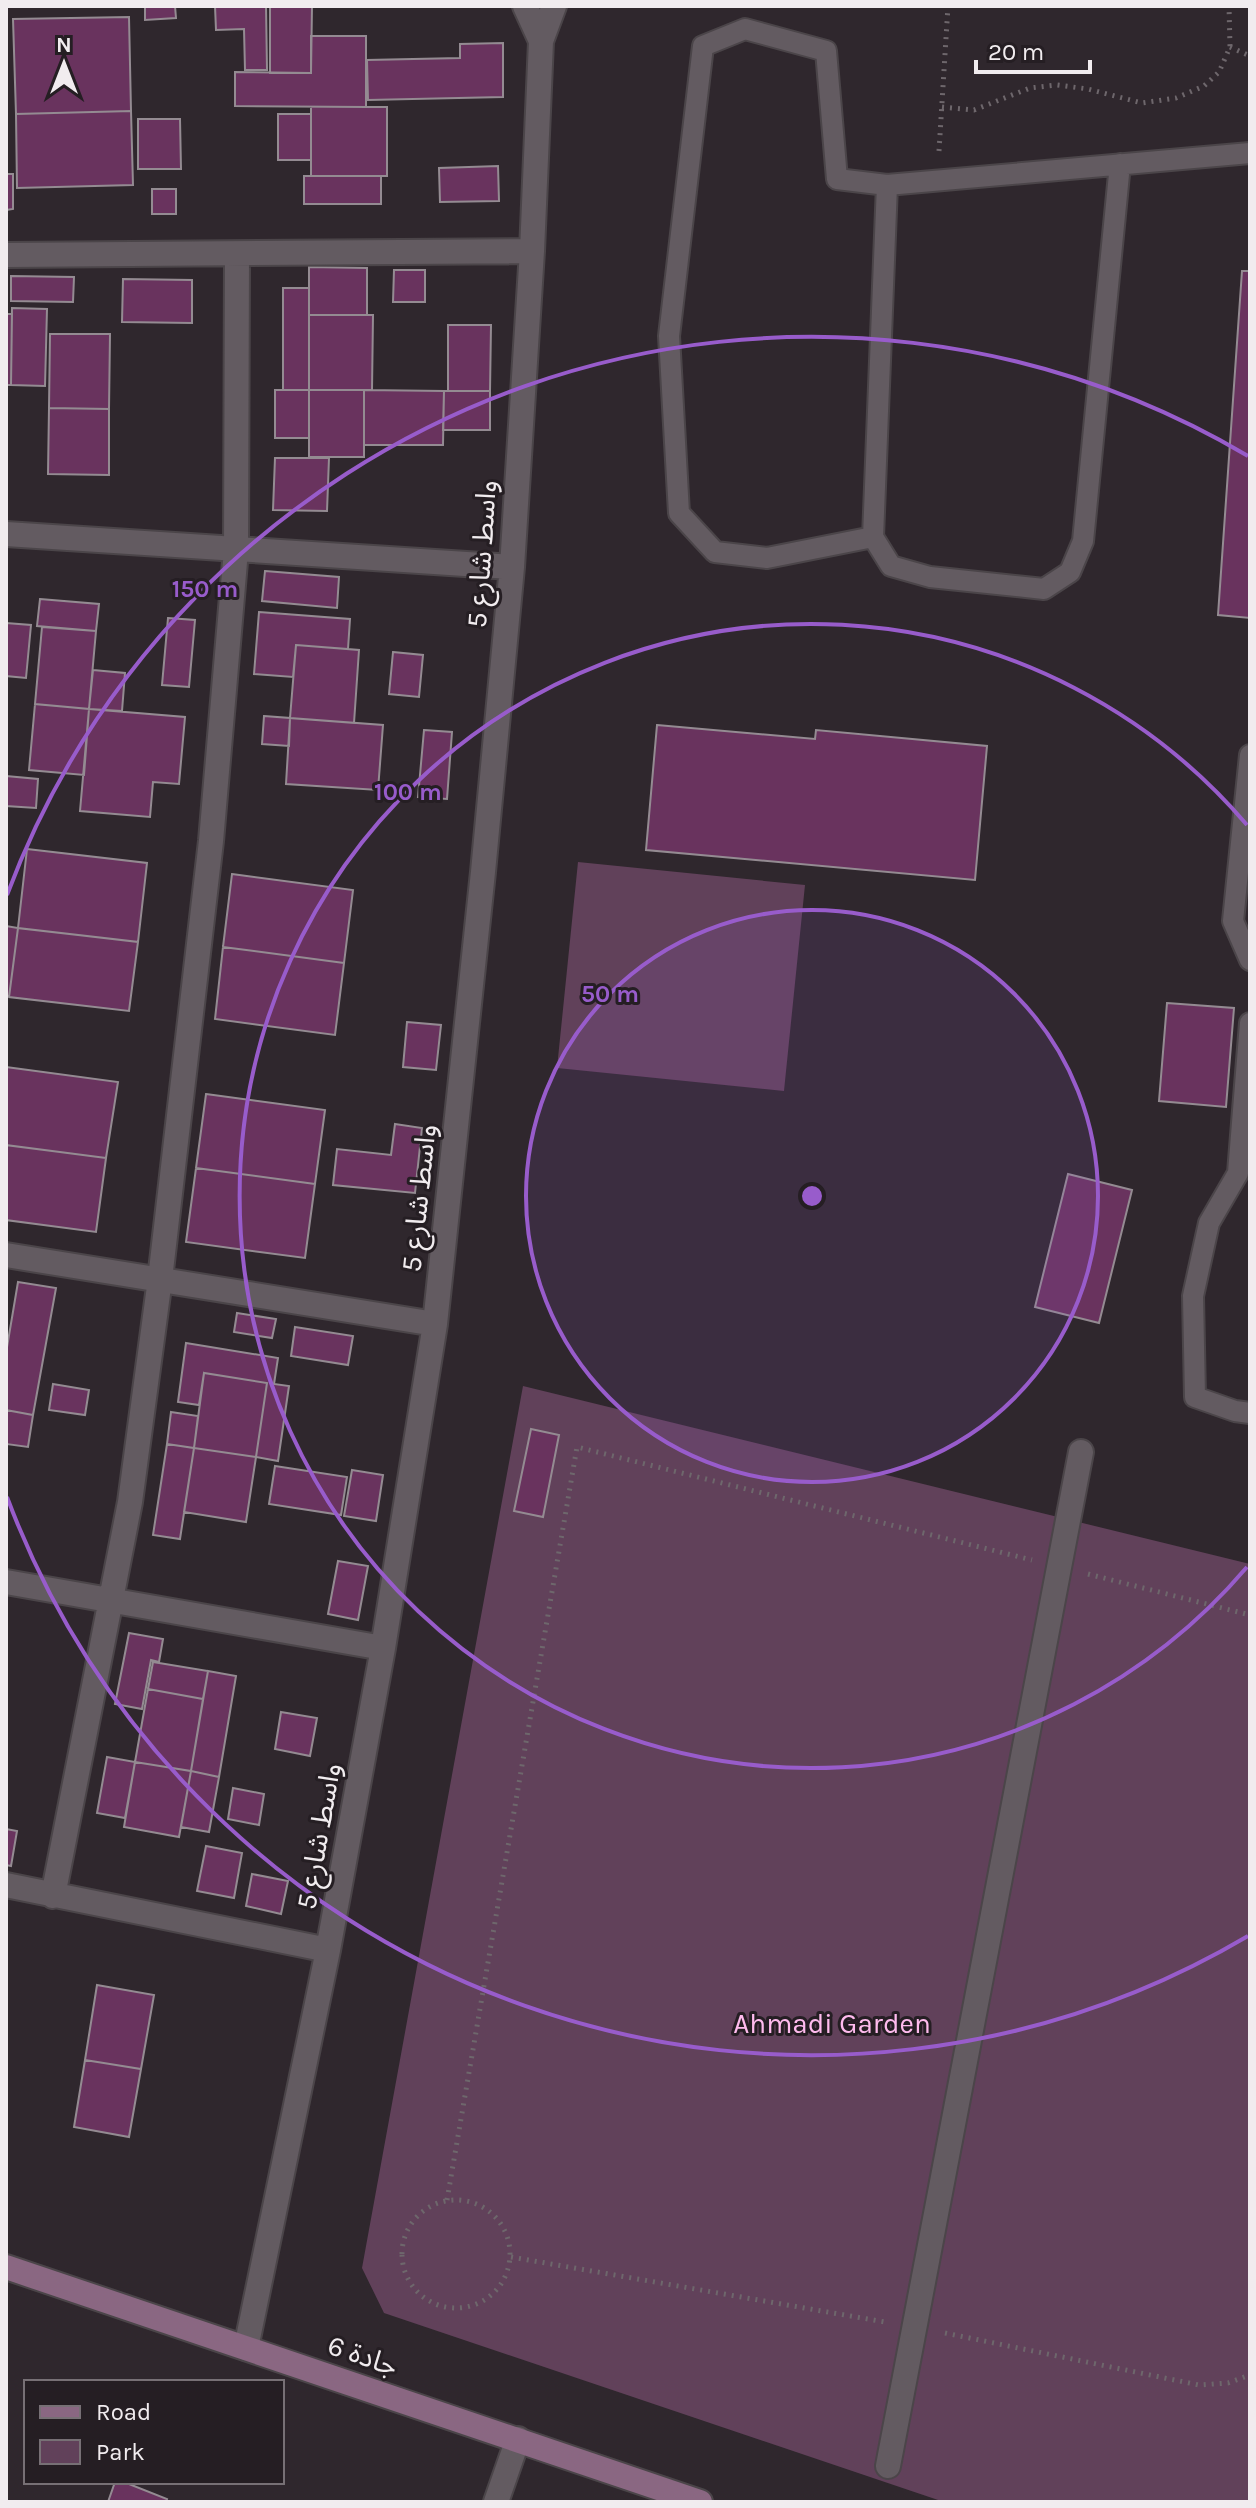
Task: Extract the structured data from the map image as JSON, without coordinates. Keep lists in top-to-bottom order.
{
  "streets": {
    "main road": ["جادة 6"],
    "street": ["واسط شارع 5"]
  },
  "crossings": [
    ["واسط شارع 5", "جادة 6"]
  ],
  "parks": ["Ahmadi Garden"],
  "legend": ["Road", "Park"],
  "scale_bar": "20 m",
  "north": "top",
  "rings": ["150 m", "100 m", "50 m"]
}
